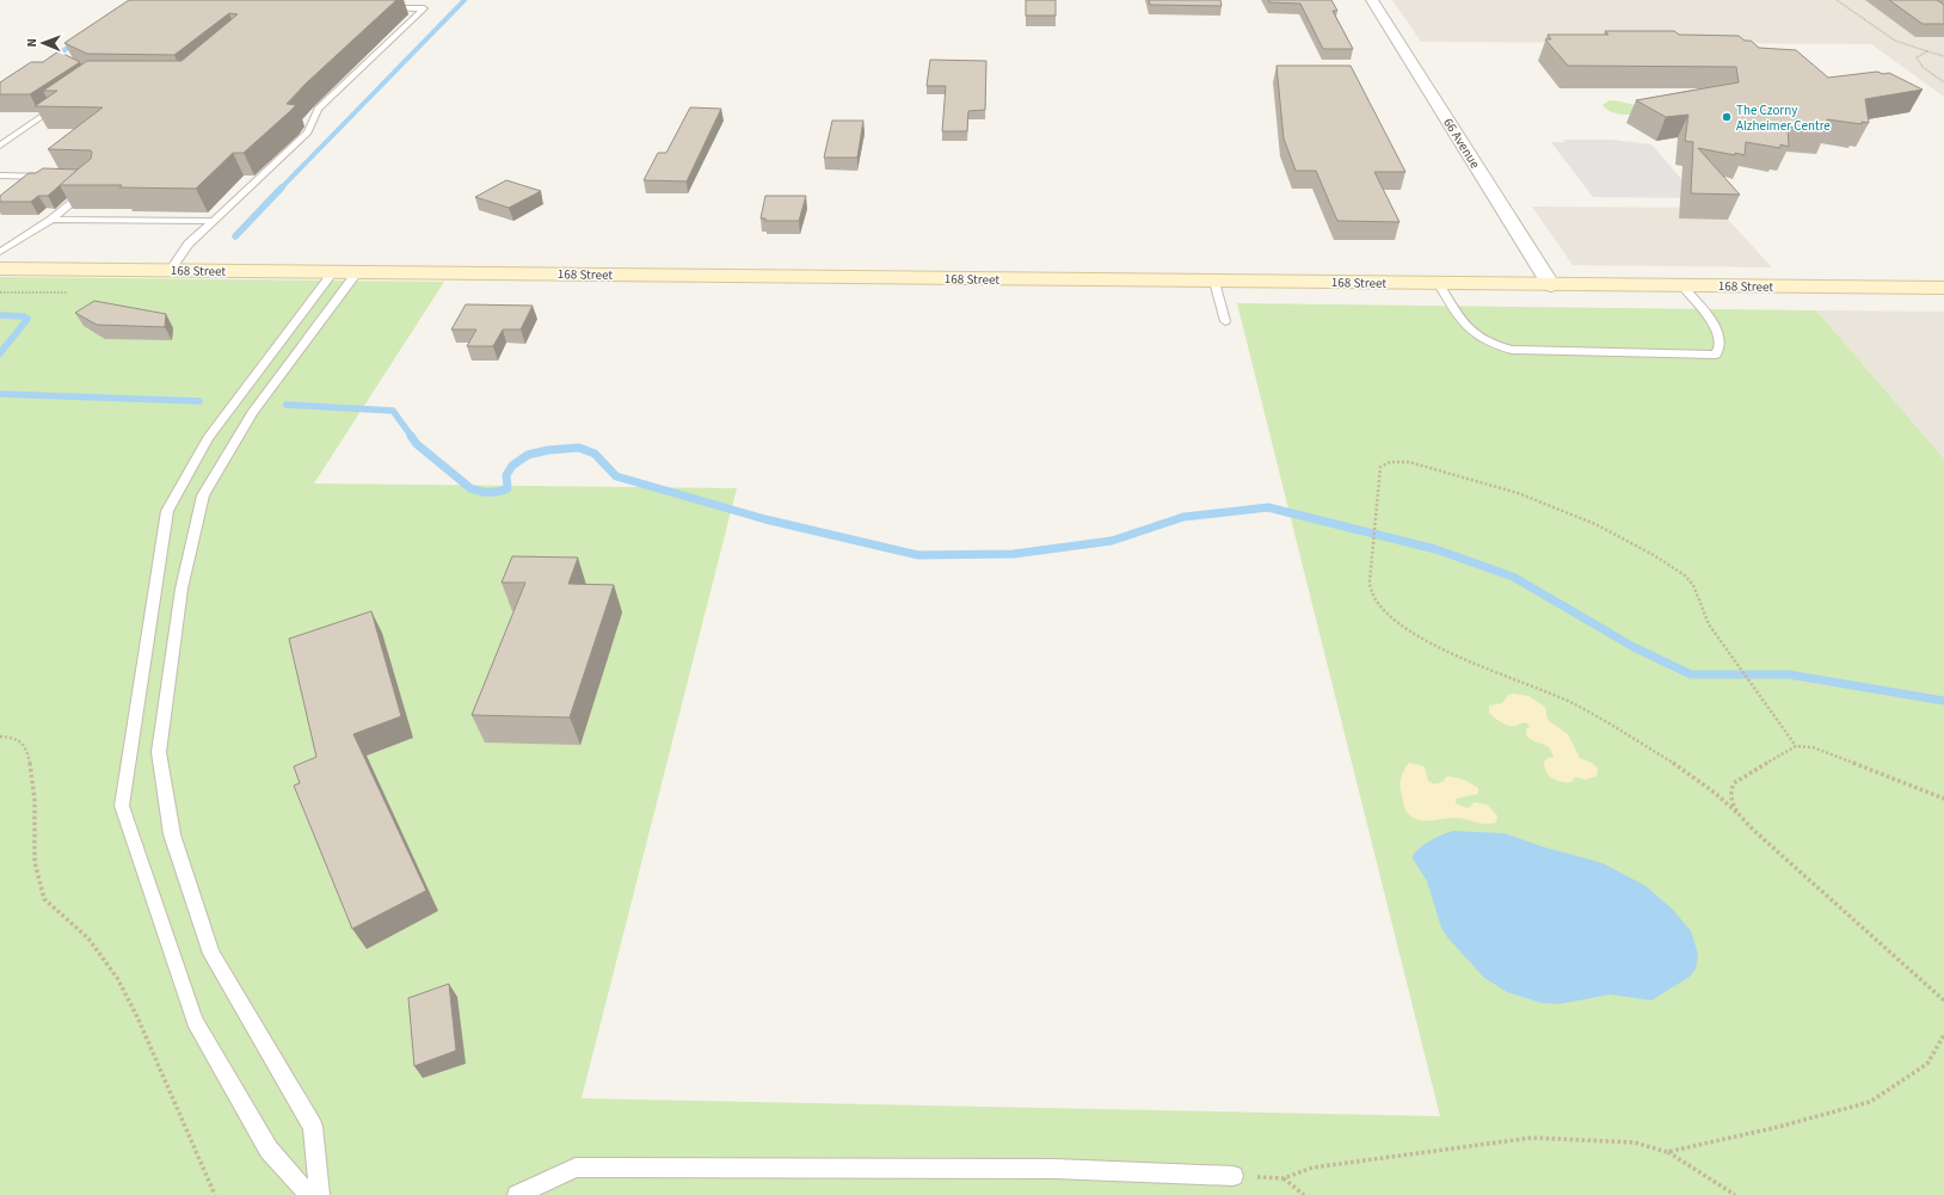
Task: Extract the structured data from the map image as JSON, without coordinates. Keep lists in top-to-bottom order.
{
  "streets": {
    "main road": ["168 Street"],
    "street": ["66 Avenue"]
  },
  "crossings": [
    ["66 Avenue", "168 Street"]
  ],
  "places": ["The Czorny Alzheimer Centre"],
  "north": "left"
}
